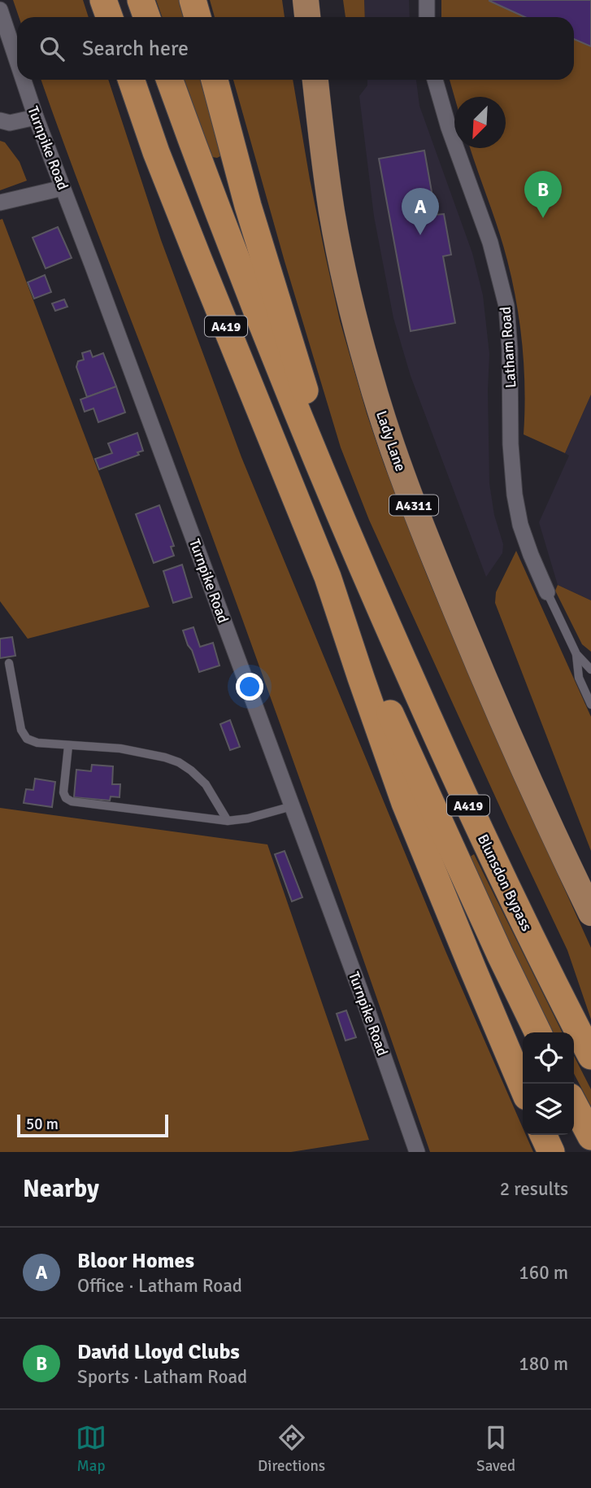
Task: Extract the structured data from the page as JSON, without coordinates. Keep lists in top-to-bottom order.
{
  "streets": {
    "highway": ["A419", "Blunsdon Bypass"],
    "main road": ["Lady Lane", "A4311"],
    "street": ["Turnpike Road", "Latham Road"]
  },
  "crossings": [
    ["A419", "Blunsdon Bypass"]
  ],
  "scale_bar": "50 m",
  "north": "bottom left",
  "page": {
    "search": "Search here",
    "pins": ["B", "A"],
    "scale": "50 m",
    "heading": ["Nearby", "2 results"],
    "list": [
      {
        "mark": "A",
        "name": "Bloor Homes",
        "note": "Office · Latham Road",
        "value": "160 m"
      },
      {
        "mark": "B",
        "name": "David Lloyd Clubs",
        "note": "Sports · Latham Road",
        "value": "180 m"
      }
    ],
    "nav": ["Map", "Directions", "Saved"]
  }
}
